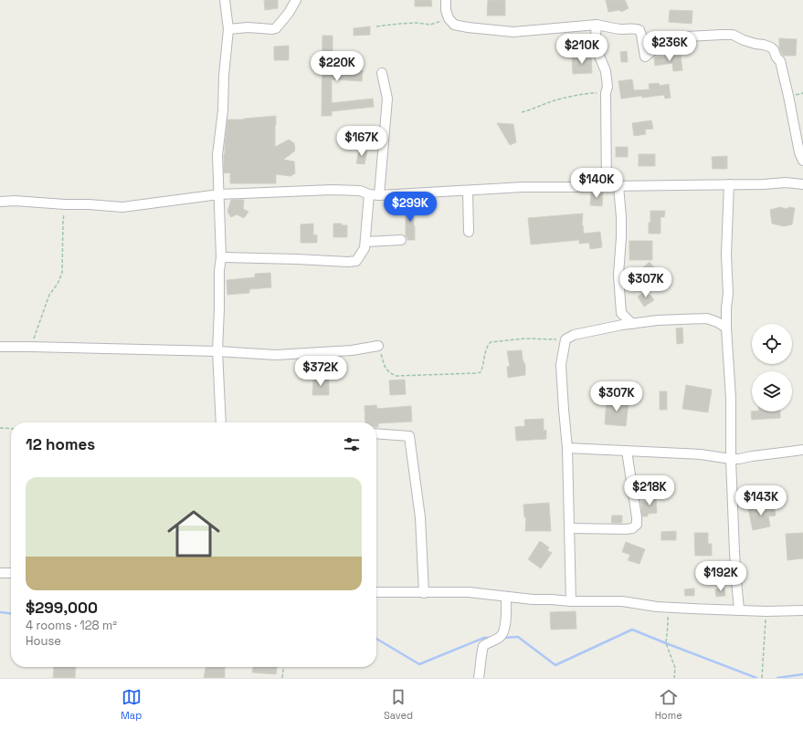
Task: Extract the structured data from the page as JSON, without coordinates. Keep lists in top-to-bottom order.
{
  "page": {
    "price": [
      "$236K",
      "$210K",
      "$220K",
      "$167K",
      "$140K",
      "$299K",
      "$307K",
      "$372K",
      "$307K",
      "$218K",
      "$143K",
      "$192K"
    ],
    "heading": "12 homes",
    "list": [
      {
        "name": "$299,000",
        "note": "4 rooms · 128 m² · House"
      }
    ],
    "tabs": ["Map", "Saved", "Home"]
  }
}
